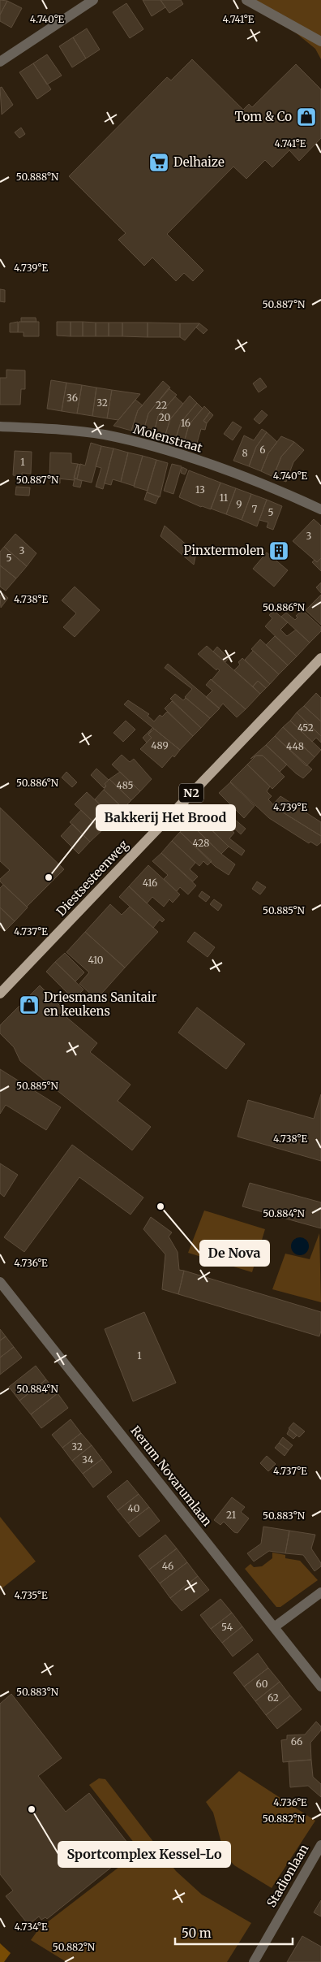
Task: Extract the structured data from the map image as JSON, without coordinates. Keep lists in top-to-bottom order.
{
  "streets": {
    "main road": ["N2", "Diestsesteenweg"],
    "street": ["Molenstraat", "Rerum Novarumlaan", "Stadionlaan"]
  },
  "places": {
    "shop": ["Tom & Co", "Driesmans Sanitair en keukens"],
    "supermarket": ["Delhaize"],
    "building": ["Pinxtermolen"],
    "other": ["Bakkerij Het Brood", "De Nova", "Sportcomplex Kessel-Lo"]
  },
  "house_numbers": [
    "36",
    "32",
    "22",
    "20",
    "16",
    "6",
    "8",
    "1",
    "13",
    "11",
    "9",
    "7",
    "5",
    "3",
    "3",
    "5",
    "452",
    "489",
    "448",
    "485",
    "428",
    "416",
    "410",
    "1",
    "32",
    "34",
    "40",
    "21",
    "46",
    "54",
    "60",
    "62",
    "66"
  ],
  "scale_bar": "50 m",
  "coordinates": [
    "4.741°E",
    "4.740°E",
    "50.888°N",
    "4.739°E",
    "50.887°N",
    "4.738°E",
    "50.886°N",
    "50.885°N",
    "4.737°E",
    "50.884°N",
    "4.736°E",
    "50.883°N",
    "4.735°E",
    "50.882°N",
    "4.734°E"
  ]
}
